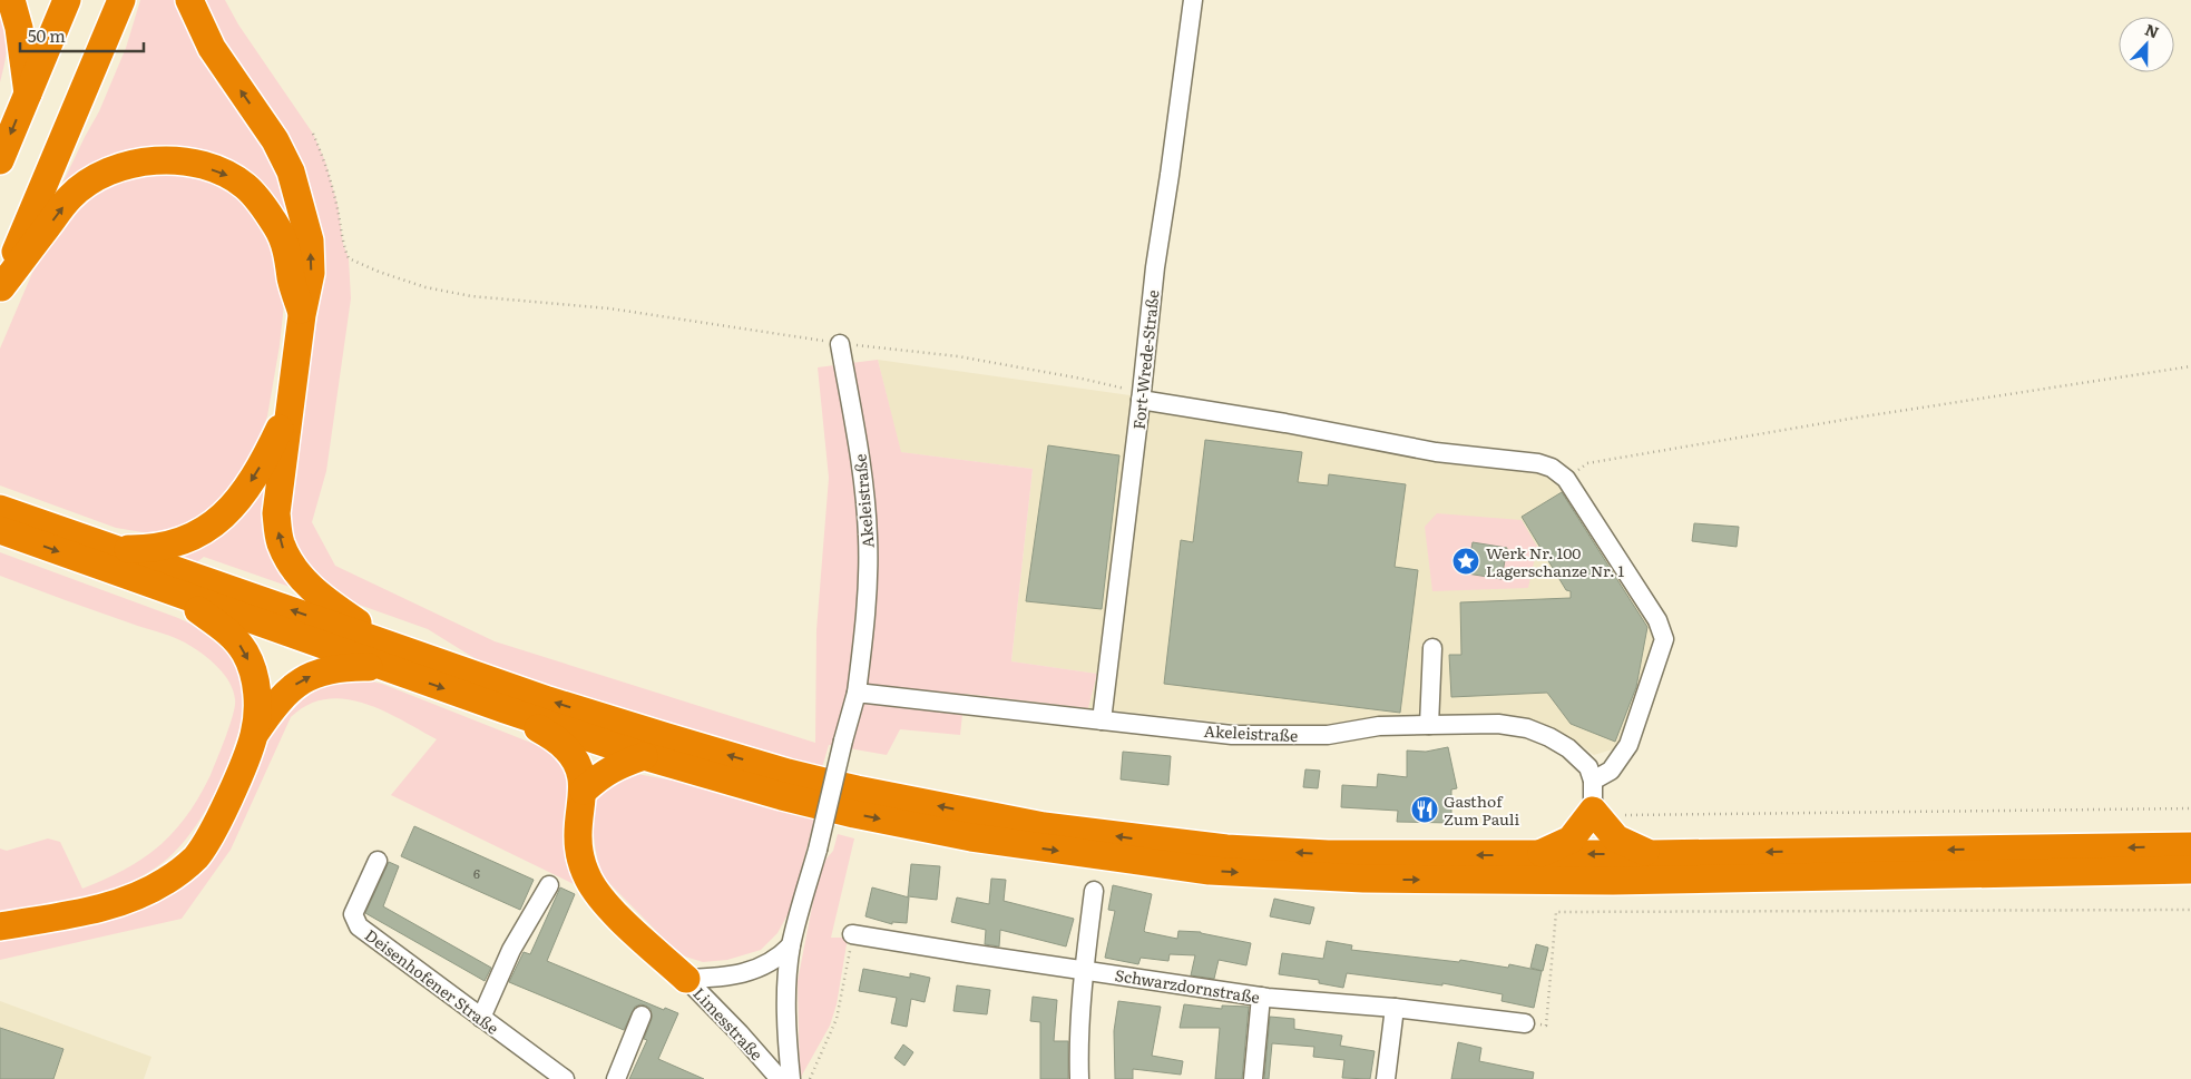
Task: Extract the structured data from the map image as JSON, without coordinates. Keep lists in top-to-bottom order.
{
  "streets": {
    "street": [
      "Fort-Wrede-Straße",
      "Akeleistraße",
      "Deisenhofener Straße",
      "Schwarzdornstraße",
      "Limesstraße"
    ]
  },
  "crossings": [
    ["Fort-Wrede-Straße", "Akeleistraße"],
    ["Akeleistraße", "Limesstraße"]
  ],
  "places": {
    "place": ["Werk Nr. 100 Lagerschanze Nr. 1"],
    "restaurant": ["Gasthof Zum Pauli"]
  },
  "house_numbers": ["6"],
  "scale_bar": "50 m",
  "north": "top"
}
